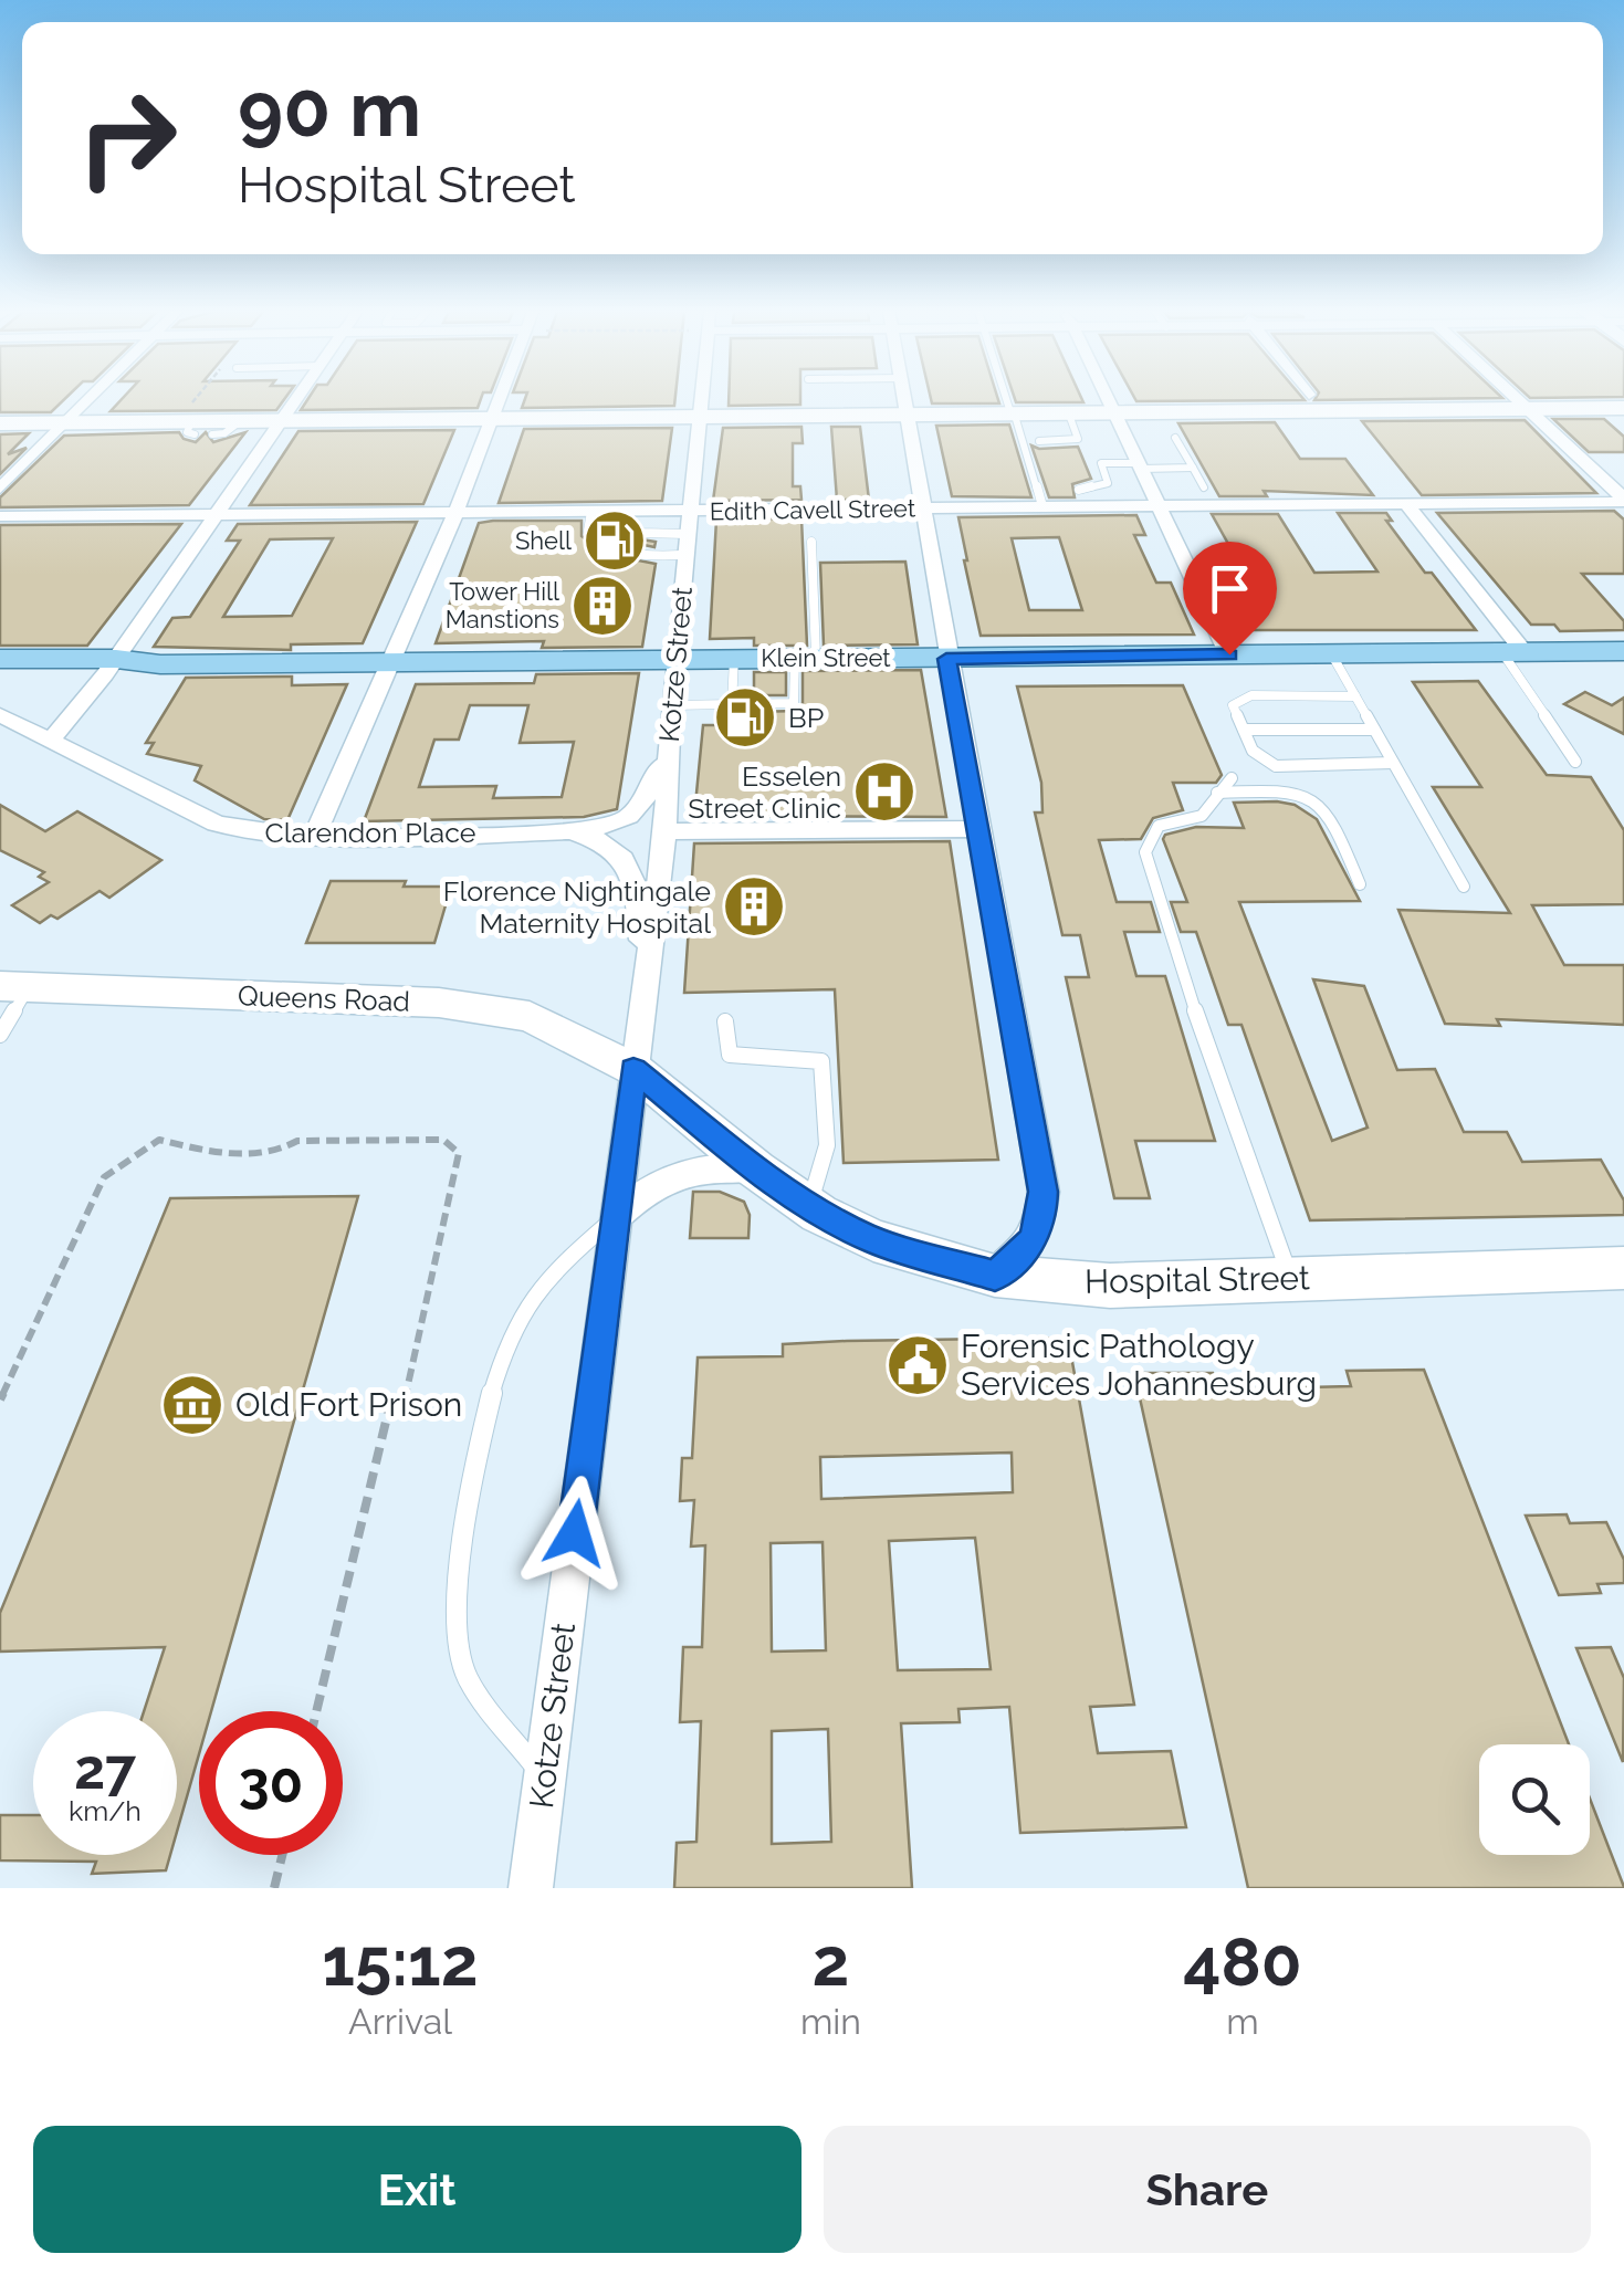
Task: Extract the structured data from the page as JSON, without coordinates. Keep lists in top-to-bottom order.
{
  "streets": {
    "main road": ["Klein Street"],
    "street": [
      "Edith Cavell Street",
      "Kotze Street",
      "Clarendon Place",
      "Queens Road",
      "Hospital Street"
    ]
  },
  "crossings": [
    ["Edith Cavell Street", "Kotze Street"],
    ["Klein Street", "Kotze Street"],
    ["Kotze Street", "Clarendon Place"],
    ["Kotze Street", "Queens Road"],
    ["Kotze Street", "Hospital Street"],
    ["Queens Road", "Hospital Street"]
  ],
  "places": {
    "fuel station": ["Shell", "BP"],
    "building": ["Tower Hill Manstions", "Florence Nightingale Maternity Hospital"],
    "hospital": ["Esselen Street Clinic"],
    "public building": ["Forensic Pathology Services Johannesburg"],
    "museum": ["Old Fort Prison"]
  },
  "page": {
    "turn": ["90 m", "Hospital Street"],
    "speed": "27 km/h",
    "limit": "30",
    "eta": [
      "15:12",
      "Arrival",
      "2",
      "min",
      "480",
      "m"
    ],
    "buttons": ["Exit", "Share"]
  }
}
